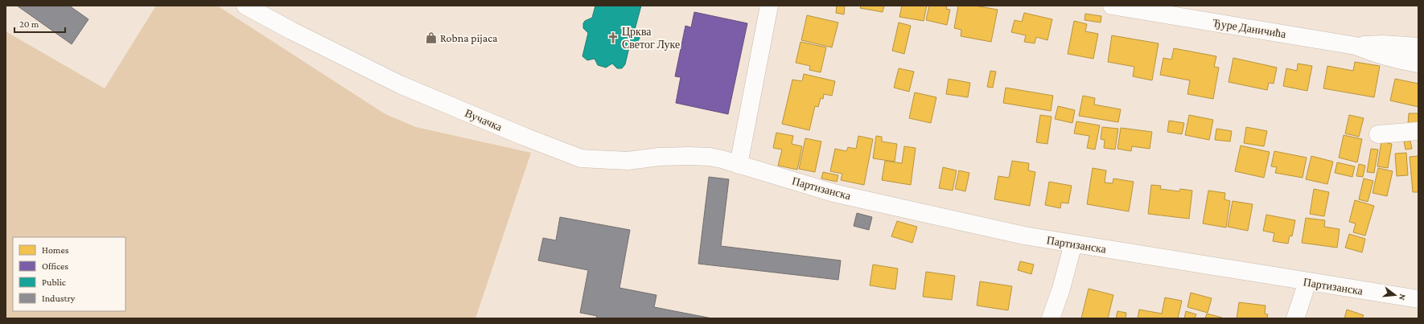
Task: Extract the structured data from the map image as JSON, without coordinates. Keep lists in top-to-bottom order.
{
  "streets": {
    "street": ["Ђуре Даничића", "Вучачка", "Партизанска"]
  },
  "crossings": [
    ["Вучачка", "Партизанска"]
  ],
  "places": {
    "shop": ["Robna pijaca"],
    "church": ["Црква Светог Луке"]
  },
  "legend": [
    "Homes",
    "Offices",
    "Public",
    "Industry"
  ],
  "scale_bar": "20 m",
  "north": "right"
}
